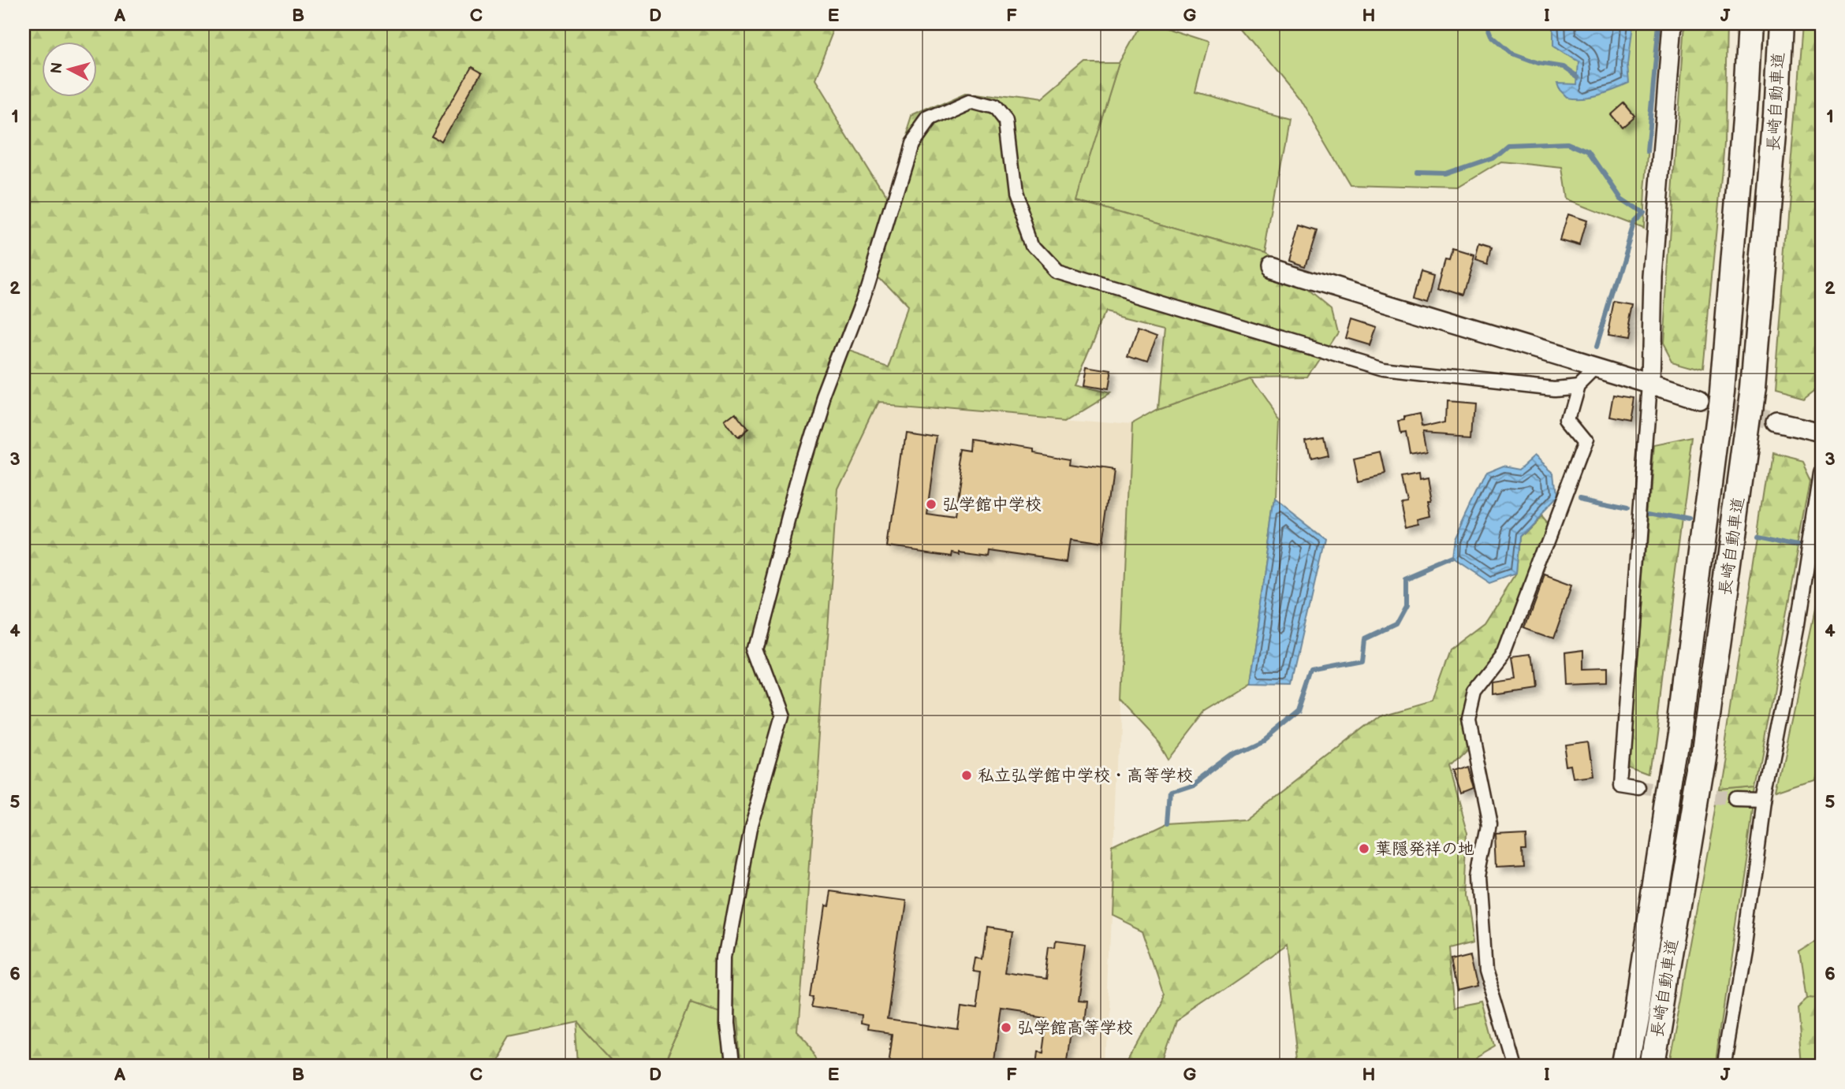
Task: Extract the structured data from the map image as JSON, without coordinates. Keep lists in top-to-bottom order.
{
  "streets": {
    "highway": ["長崎自動車道"]
  },
  "places": [
    "弘学館中学校",
    "私立弘学館中学校・高等学校",
    "葉隠発祥の地",
    "弘学館高等学校"
  ],
  "north": "left",
  "grid": {
    "columns": [
      "A",
      "B",
      "C",
      "D",
      "E",
      "F",
      "G",
      "H",
      "I",
      "J"
    ],
    "rows": [
      "1",
      "2",
      "3",
      "4",
      "5",
      "6"
    ]
  }
}
